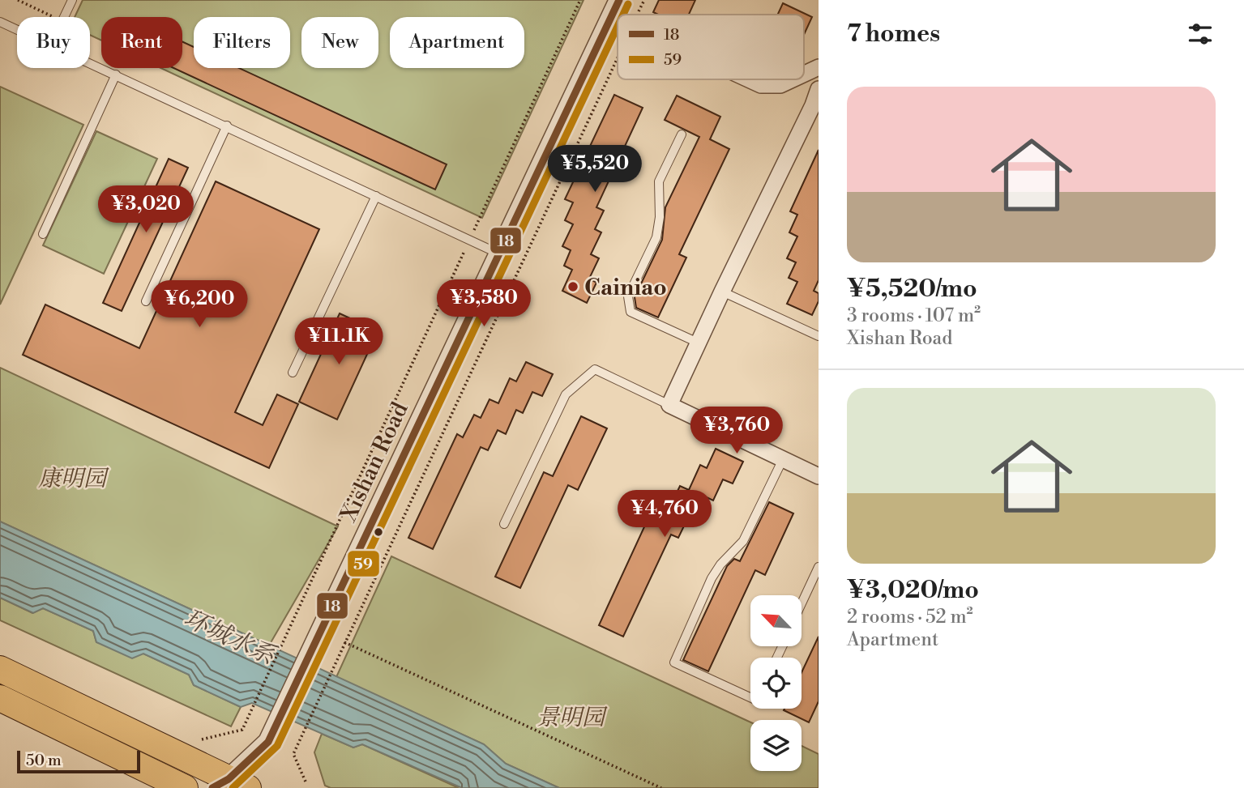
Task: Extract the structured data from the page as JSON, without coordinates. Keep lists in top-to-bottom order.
{
  "streets": {
    "street": ["Xishan Road"]
  },
  "water": ["环城水系"],
  "parks": ["康明园", "景明园"],
  "places": ["Cainiao"],
  "lines": ["transit line 18", "transit line 59"],
  "legend": ["18", "59"],
  "scale_bar": "50 m",
  "north": "top left",
  "page": {
    "heading": "7 homes",
    "chip": [
      "Buy",
      "Rent",
      "Filters",
      "New",
      "Apartment"
    ],
    "list": [
      {
        "name": "¥5,520/mo",
        "note": "3 rooms · 107 m² · Xishan Road"
      },
      {
        "name": "¥3,020/mo",
        "note": "2 rooms · 52 m² · Apartment"
      }
    ],
    "price": [
      "¥5,520",
      "¥3,020",
      "¥3,580",
      "¥6,200",
      "¥11.1K",
      "¥3,760",
      "¥4,760"
    ],
    "scale": "50 m"
  }
}
